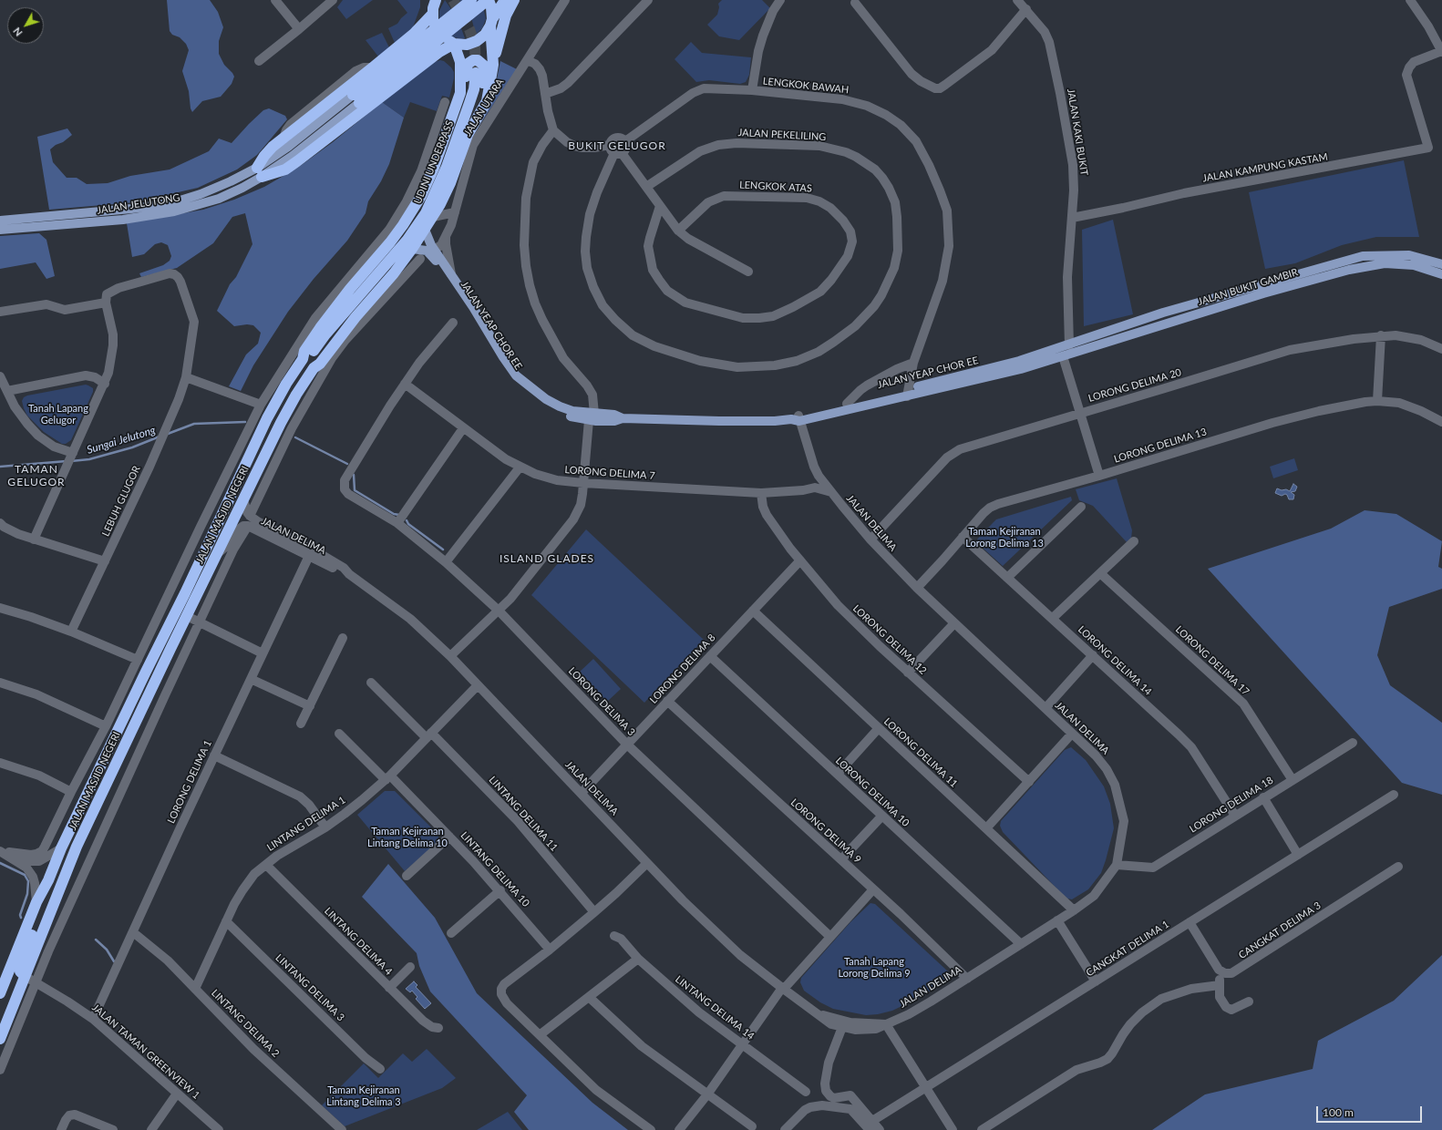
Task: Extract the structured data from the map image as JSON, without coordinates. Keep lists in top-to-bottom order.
{
  "streets": {
    "highway": ["UDINI UNDERPASS", "JALAN MASJID NEGERI"],
    "main road": ["JALAN JELUTONG", "JALAN BUKIT GAMBIR", "JALAN YEAP CHOR EE"],
    "street": [
      "LENGKOK BAWAH",
      "JALAN UTARA",
      "JALAN KAKI BUKIT",
      "JALAN PEKELILING",
      "JALAN KAMPUNG KASTAM",
      "LENGKOK ATAS",
      "LORONG DELIMA 20",
      "LORONG DELIMA 13",
      "LORONG DELIMA 7",
      "LEBUH GLUGOR",
      "JALAN DELIMA",
      "LORONG DELIMA 12",
      "LORONG DELIMA 14",
      "LORONG DELIMA 17",
      "LORONG DELIMA 8",
      "LORONG DELIMA 3",
      "LORONG DELIMA 11",
      "LORONG DELIMA 1",
      "LORONG DELIMA 10",
      "LORONG DELIMA 18",
      "LINTANG DELIMA 11",
      "LINTANG DELIMA 1",
      "LORONG DELIMA 9",
      "LINTANG DELIMA 10",
      "CANGKAT DELIMA 3",
      "LINTANG DELIMA 4",
      "CANGKAT DELIMA 1",
      "LINTANG DELIMA 3",
      "LINTANG DELIMA 14",
      "LINTANG DELIMA 2",
      "JALAN TAMAN GREENVIEW 1"
    ]
  },
  "crossings": [
    ["LENGKOK BAWAH", "JALAN PEKELILING"],
    ["LENGKOK BAWAH", "JALAN YEAP CHOR EE"],
    ["JALAN UTARA", "JALAN YEAP CHOR EE"],
    ["JALAN KAKI BUKIT", "JALAN KAMPUNG KASTAM"],
    ["JALAN KAKI BUKIT", "JALAN BUKIT GAMBIR"],
    ["JALAN KAKI BUKIT", "JALAN YEAP CHOR EE"],
    ["UDINI UNDERPASS", "JALAN MASJID NEGERI"],
    ["JALAN BUKIT GAMBIR", "JALAN YEAP CHOR EE"],
    ["JALAN YEAP CHOR EE", "JALAN MASJID NEGERI"],
    ["JALAN YEAP CHOR EE", "JALAN DELIMA"],
    ["LORONG DELIMA 20", "JALAN DELIMA"],
    ["LORONG DELIMA 13", "JALAN DELIMA"],
    ["LORONG DELIMA 13", "LORONG DELIMA 14"],
    ["LORONG DELIMA 7", "JALAN DELIMA"],
    ["LORONG DELIMA 7", "LORONG DELIMA 12"],
    ["LORONG DELIMA 7", "LORONG DELIMA 3"],
    ["JALAN MASJID NEGERI", "JALAN DELIMA"],
    ["JALAN MASJID NEGERI", "JALAN TAMAN GREENVIEW 1"],
    ["JALAN DELIMA", "LORONG DELIMA 8"],
    ["JALAN DELIMA", "LORONG DELIMA 11"],
    ["JALAN DELIMA", "LORONG DELIMA 1"],
    ["JALAN DELIMA", "LORONG DELIMA 10"],
    ["JALAN DELIMA", "LORONG DELIMA 18"],
    ["JALAN DELIMA", "LINTANG DELIMA 1"],
    ["JALAN DELIMA", "LORONG DELIMA 9"],
    ["LORONG DELIMA 12", "LORONG DELIMA 8"],
    ["LORONG DELIMA 14", "LORONG DELIMA 18"],
    ["LORONG DELIMA 17", "LORONG DELIMA 18"],
    ["LORONG DELIMA 8", "LORONG DELIMA 3"],
    ["LORONG DELIMA 8", "LORONG DELIMA 11"],
    ["LORONG DELIMA 8", "LORONG DELIMA 10"],
    ["LORONG DELIMA 8", "LORONG DELIMA 9"],
    ["LORONG DELIMA 1", "LINTANG DELIMA 2"],
    ["LORONG DELIMA 1", "JALAN TAMAN GREENVIEW 1"],
    ["LINTANG DELIMA 11", "LINTANG DELIMA 1"],
    ["LINTANG DELIMA 1", "LINTANG DELIMA 10"],
    ["LINTANG DELIMA 1", "LINTANG DELIMA 4"],
    ["LINTANG DELIMA 1", "LINTANG DELIMA 3"],
    ["LINTANG DELIMA 1", "LINTANG DELIMA 2"]
  ],
  "districts": ["BUKIT GELUGOR", "TAMAN GELUGOR", "ISLAND GLADES"],
  "water": ["Sungai Jelutong"],
  "parks": [
    "Tanah Lapang Gelugor",
    "Taman Kejiranan Lorong Delima 13",
    "Taman Kejiranan Lintang Delima 10",
    "Tanah Lapang Lorong Delima 9",
    "Taman Kejiranan Lintang Delima 3"
  ],
  "scale_bar": "100 m",
  "north": "bottom left"
}
